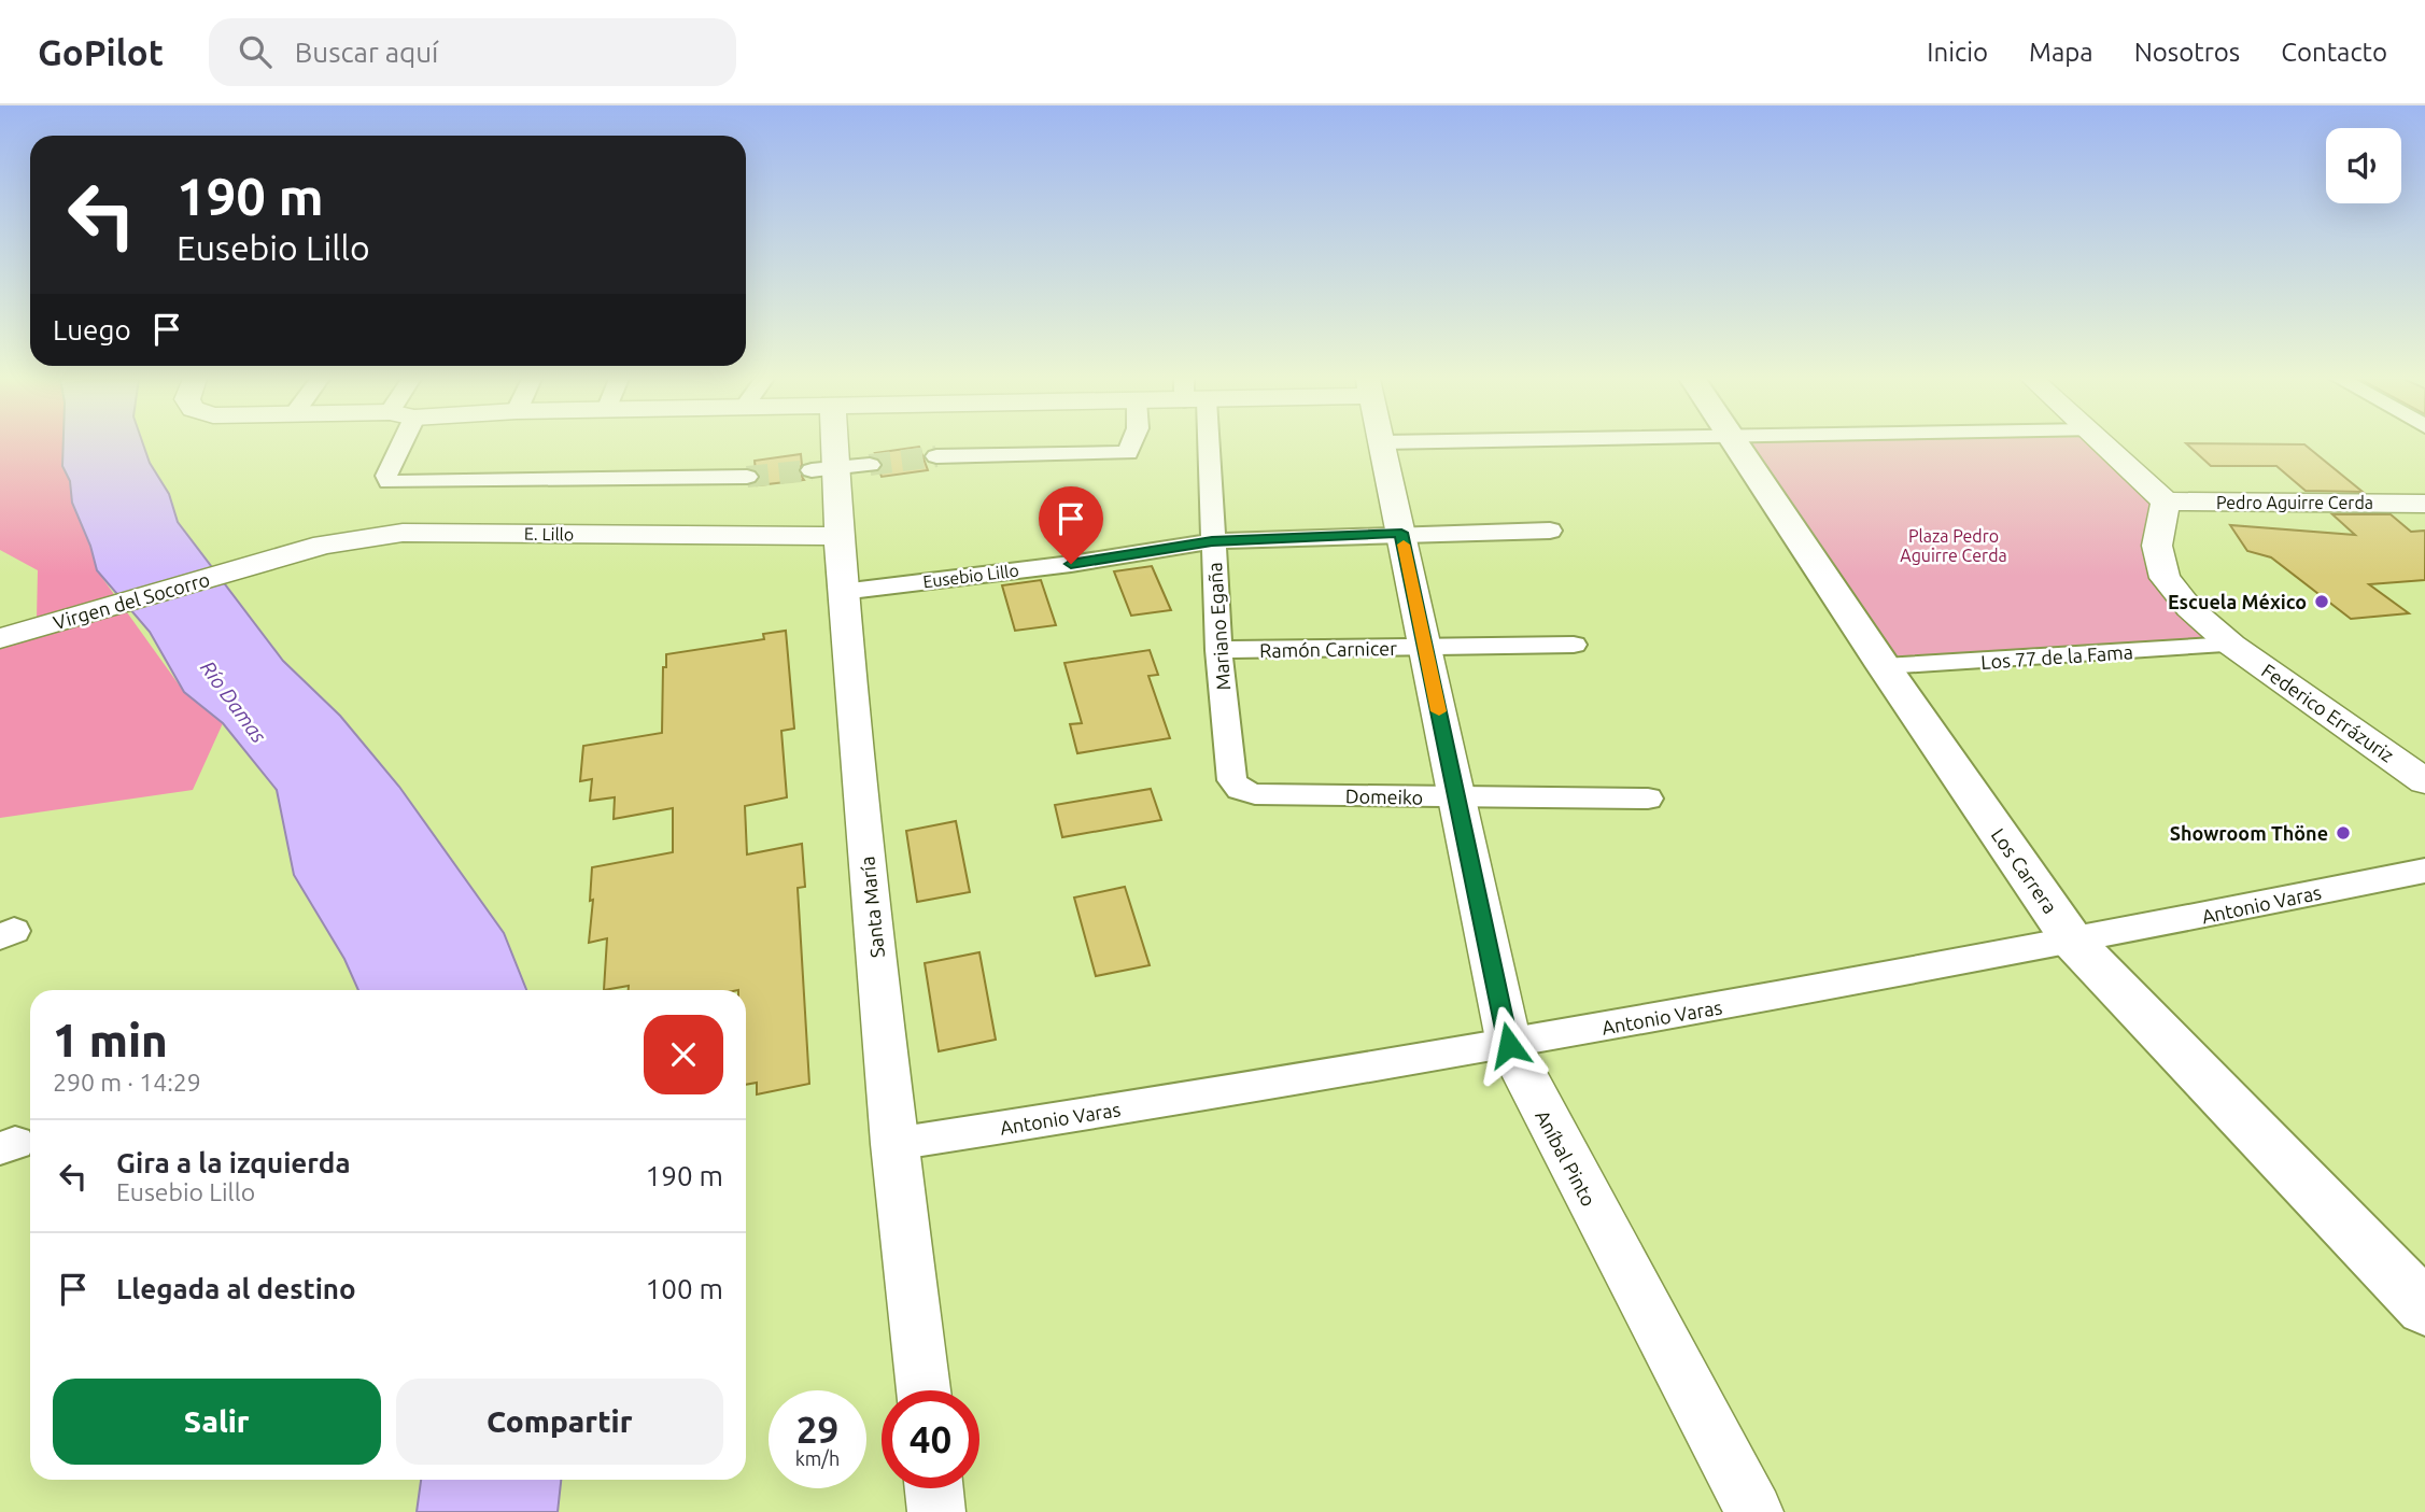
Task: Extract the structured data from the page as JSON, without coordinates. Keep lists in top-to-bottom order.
{
  "streets": {
    "main road": ["Los Carrera"],
    "street": [
      "Pedro Aguirre Cerda",
      "E. Lillo",
      "Eusebio Lillo",
      "Virgen del Socorro",
      "Mariano Egaña",
      "Ramón Carnicer",
      "Los 77 de la Fama",
      "Federico Errázuriz",
      "Domeiko",
      "Antonio Varas",
      "Santa María",
      "Aníbal Pinto"
    ]
  },
  "crossings": [
    ["Pedro Aguirre Cerda", "Federico Errázuriz"],
    ["E. Lillo", "Virgen del Socorro"],
    ["E. Lillo", "Santa María"],
    ["Eusebio Lillo", "Mariano Egaña"],
    ["Eusebio Lillo", "Santa María"],
    ["Eusebio Lillo", "Aníbal Pinto"],
    ["Mariano Egaña", "Ramón Carnicer"],
    ["Mariano Egaña", "Domeiko"],
    ["Ramón Carnicer", "Aníbal Pinto"],
    ["Los 77 de la Fama", "Federico Errázuriz"],
    ["Los 77 de la Fama", "Los Carrera"],
    ["Domeiko", "Aníbal Pinto"],
    ["Los Carrera", "Antonio Varas"],
    ["Antonio Varas", "Santa María"],
    ["Antonio Varas", "Aníbal Pinto"]
  ],
  "water": ["Río Damas"],
  "parks": ["Plaza Pedro Aguirre Cerda"],
  "places": ["Escuela México", "Showroom Thöne"],
  "page": {
    "header": "GoPilot",
    "search": "Buscar aquí",
    "nav": [
      "Inicio",
      "Mapa",
      "Nosotros",
      "Contacto"
    ],
    "turn": ["190 m", "Eusebio Lillo"],
    "then": "Luego",
    "heading": ["1 min", "290 m · 14:29"],
    "list": [
      {
        "name": "Gira a la izquierda",
        "note": "Eusebio Lillo",
        "value": "190 m"
      },
      {
        "name": "Llegada al destino",
        "value": "100 m"
      }
    ],
    "buttons": ["Salir", "Compartir"],
    "speed": "29 km/h",
    "limit": "40"
  }
}
